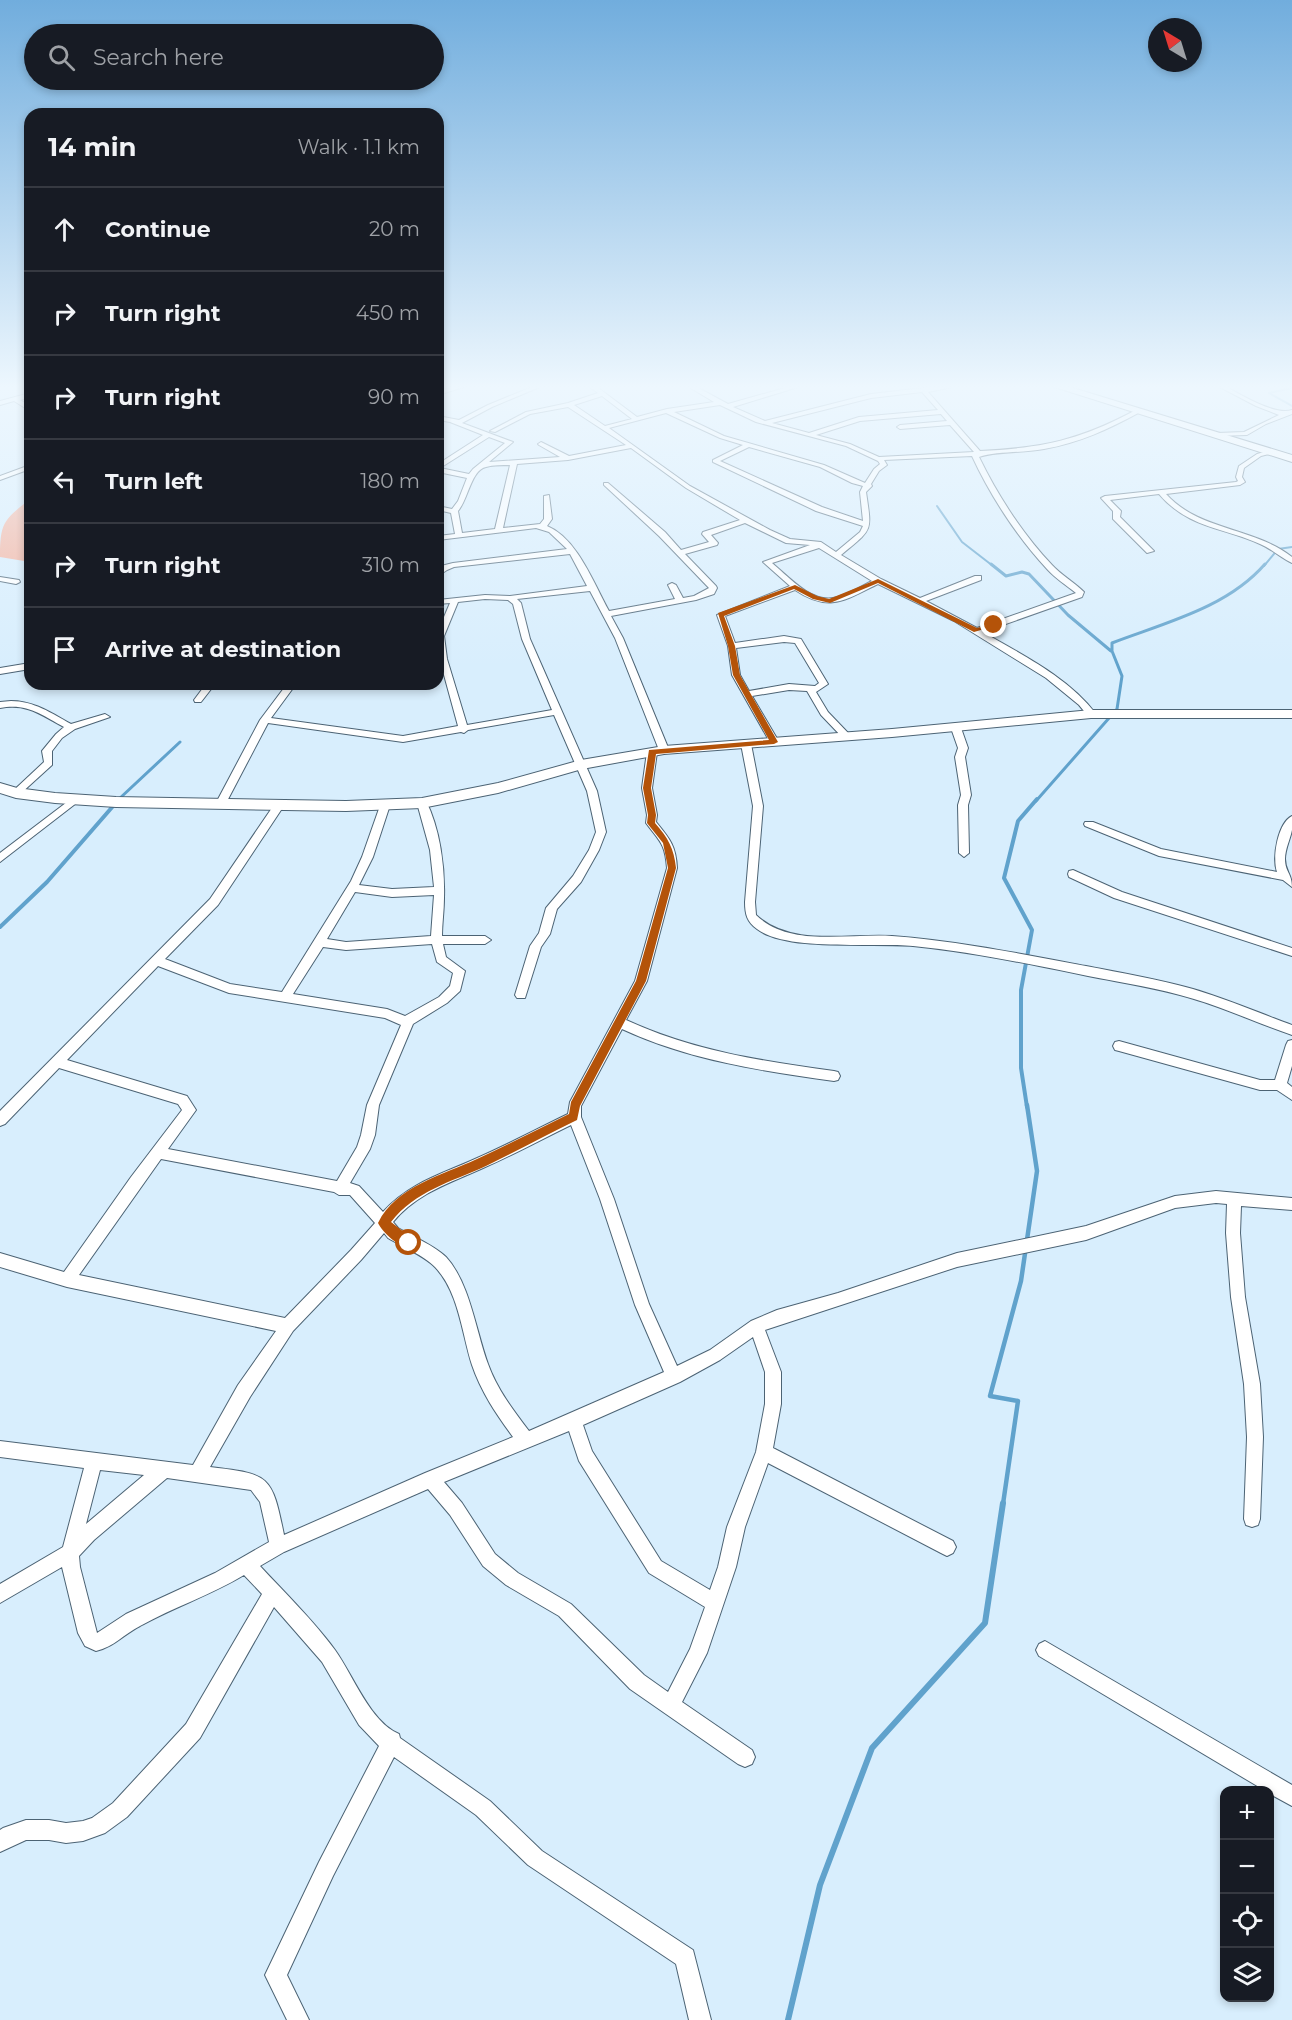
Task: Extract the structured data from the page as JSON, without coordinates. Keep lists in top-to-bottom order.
{
  "north": "top left",
  "page": {
    "search": "Search here",
    "heading": ["14 min", "Walk · 1.1 km"],
    "list": [
      ["Continue", "20 m"],
      ["Turn right", "450 m"],
      ["Turn right", "90 m"],
      ["Turn left", "180 m"],
      ["Turn right", "310 m"],
      "Arrive at destination"
    ],
    "map_buttons": ["+", "−"]
  }
}
